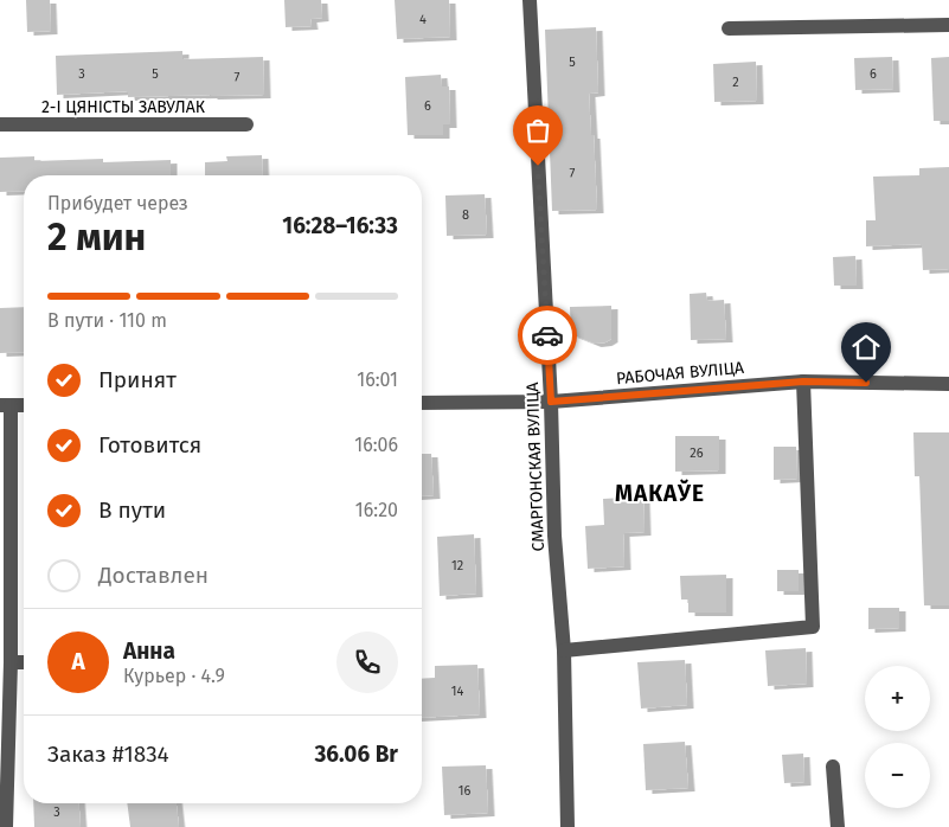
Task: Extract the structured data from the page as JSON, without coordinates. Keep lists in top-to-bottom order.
{
  "streets": {
    "street": ["2-І ЦЯНІСТЫ ЗАВУЛАК", "РАБОЧАЯ ВУЛІЦА", "СМАРГОНСКАЯ ВУЛІЦА"]
  },
  "crossings": [
    ["РАБОЧАЯ ВУЛІЦА", "СМАРГОНСКАЯ ВУЛІЦА"]
  ],
  "districts": ["МАКАЎЕ"],
  "house_numbers": [
    "4",
    "5",
    "3",
    "5",
    "6",
    "7",
    "2",
    "6",
    "7",
    "8",
    "26",
    "12",
    "14",
    "16",
    "3"
  ],
  "page": {
    "heading": ["2 мин", "Прибудет через", "16:28–16:33"],
    "panel": [
      "Анна",
      "Курьер · 4.9",
      "Заказ #1834",
      "36.06 Br"
    ],
    "bar": "В пути · 110 m",
    "list": [
      ["Принят", "16:01"],
      ["Готовится", "16:06"],
      ["В пути", "16:20"],
      "Доставлен"
    ],
    "round": "А",
    "map_buttons": ["+", "−"]
  }
}
